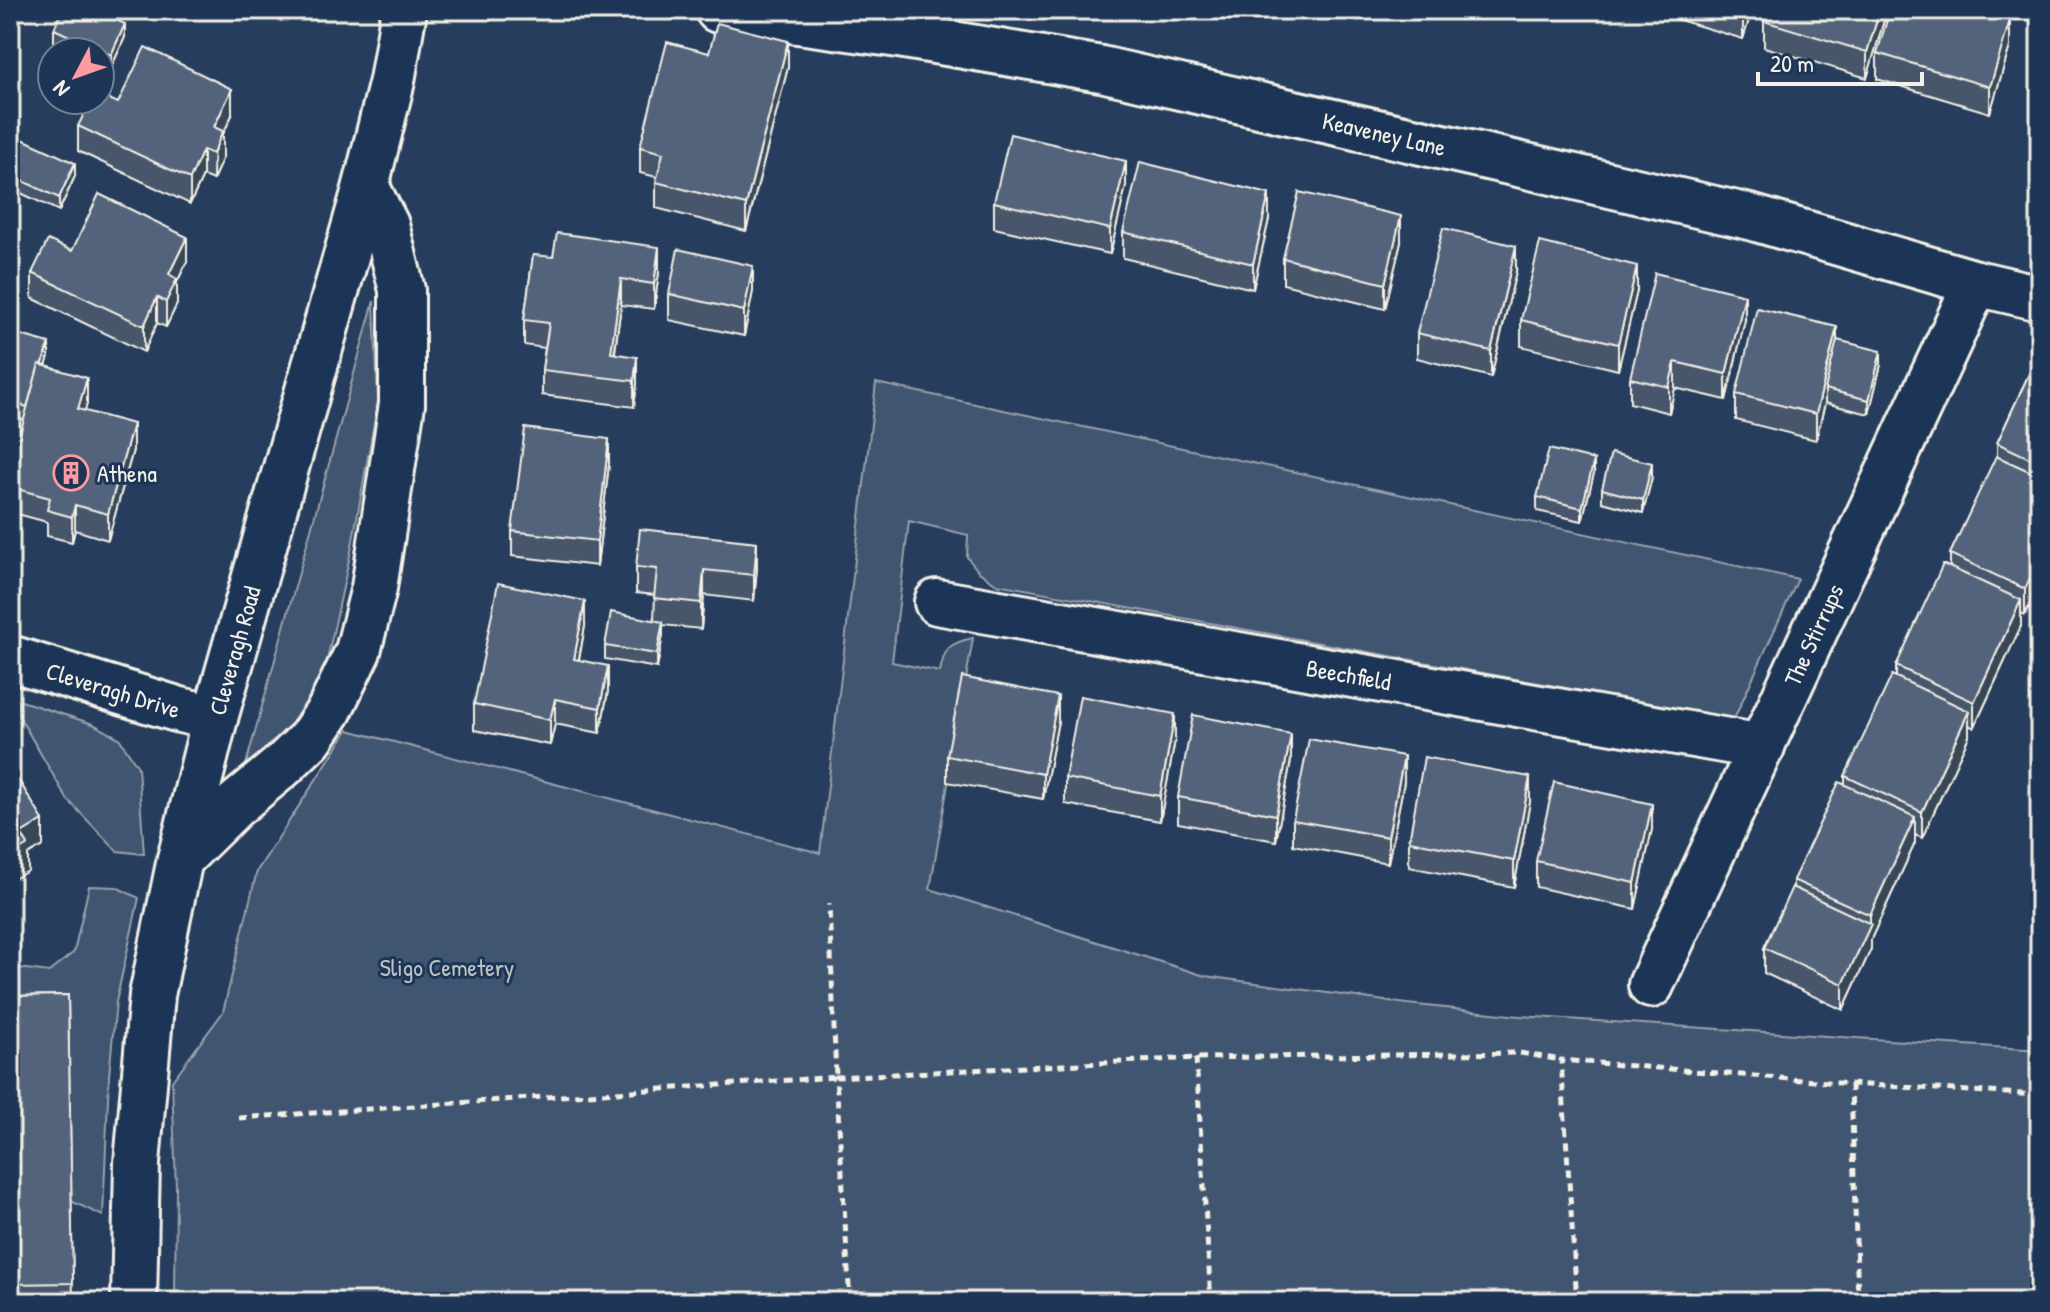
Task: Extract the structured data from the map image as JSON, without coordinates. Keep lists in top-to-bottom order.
{
  "streets": {
    "street": [
      "Keaveney Lane",
      "The Stirrups",
      "Cleveragh Road",
      "Beechfield",
      "Cleveragh Drive"
    ]
  },
  "crossings": [
    ["Keaveney Lane", "The Stirrups"],
    ["The Stirrups", "Beechfield"],
    ["Cleveragh Road", "Cleveragh Drive"]
  ],
  "parks": ["Sligo Cemetery"],
  "places": {
    "building": ["Athena"]
  },
  "scale_bar": "20 m",
  "north": "bottom left"
}
